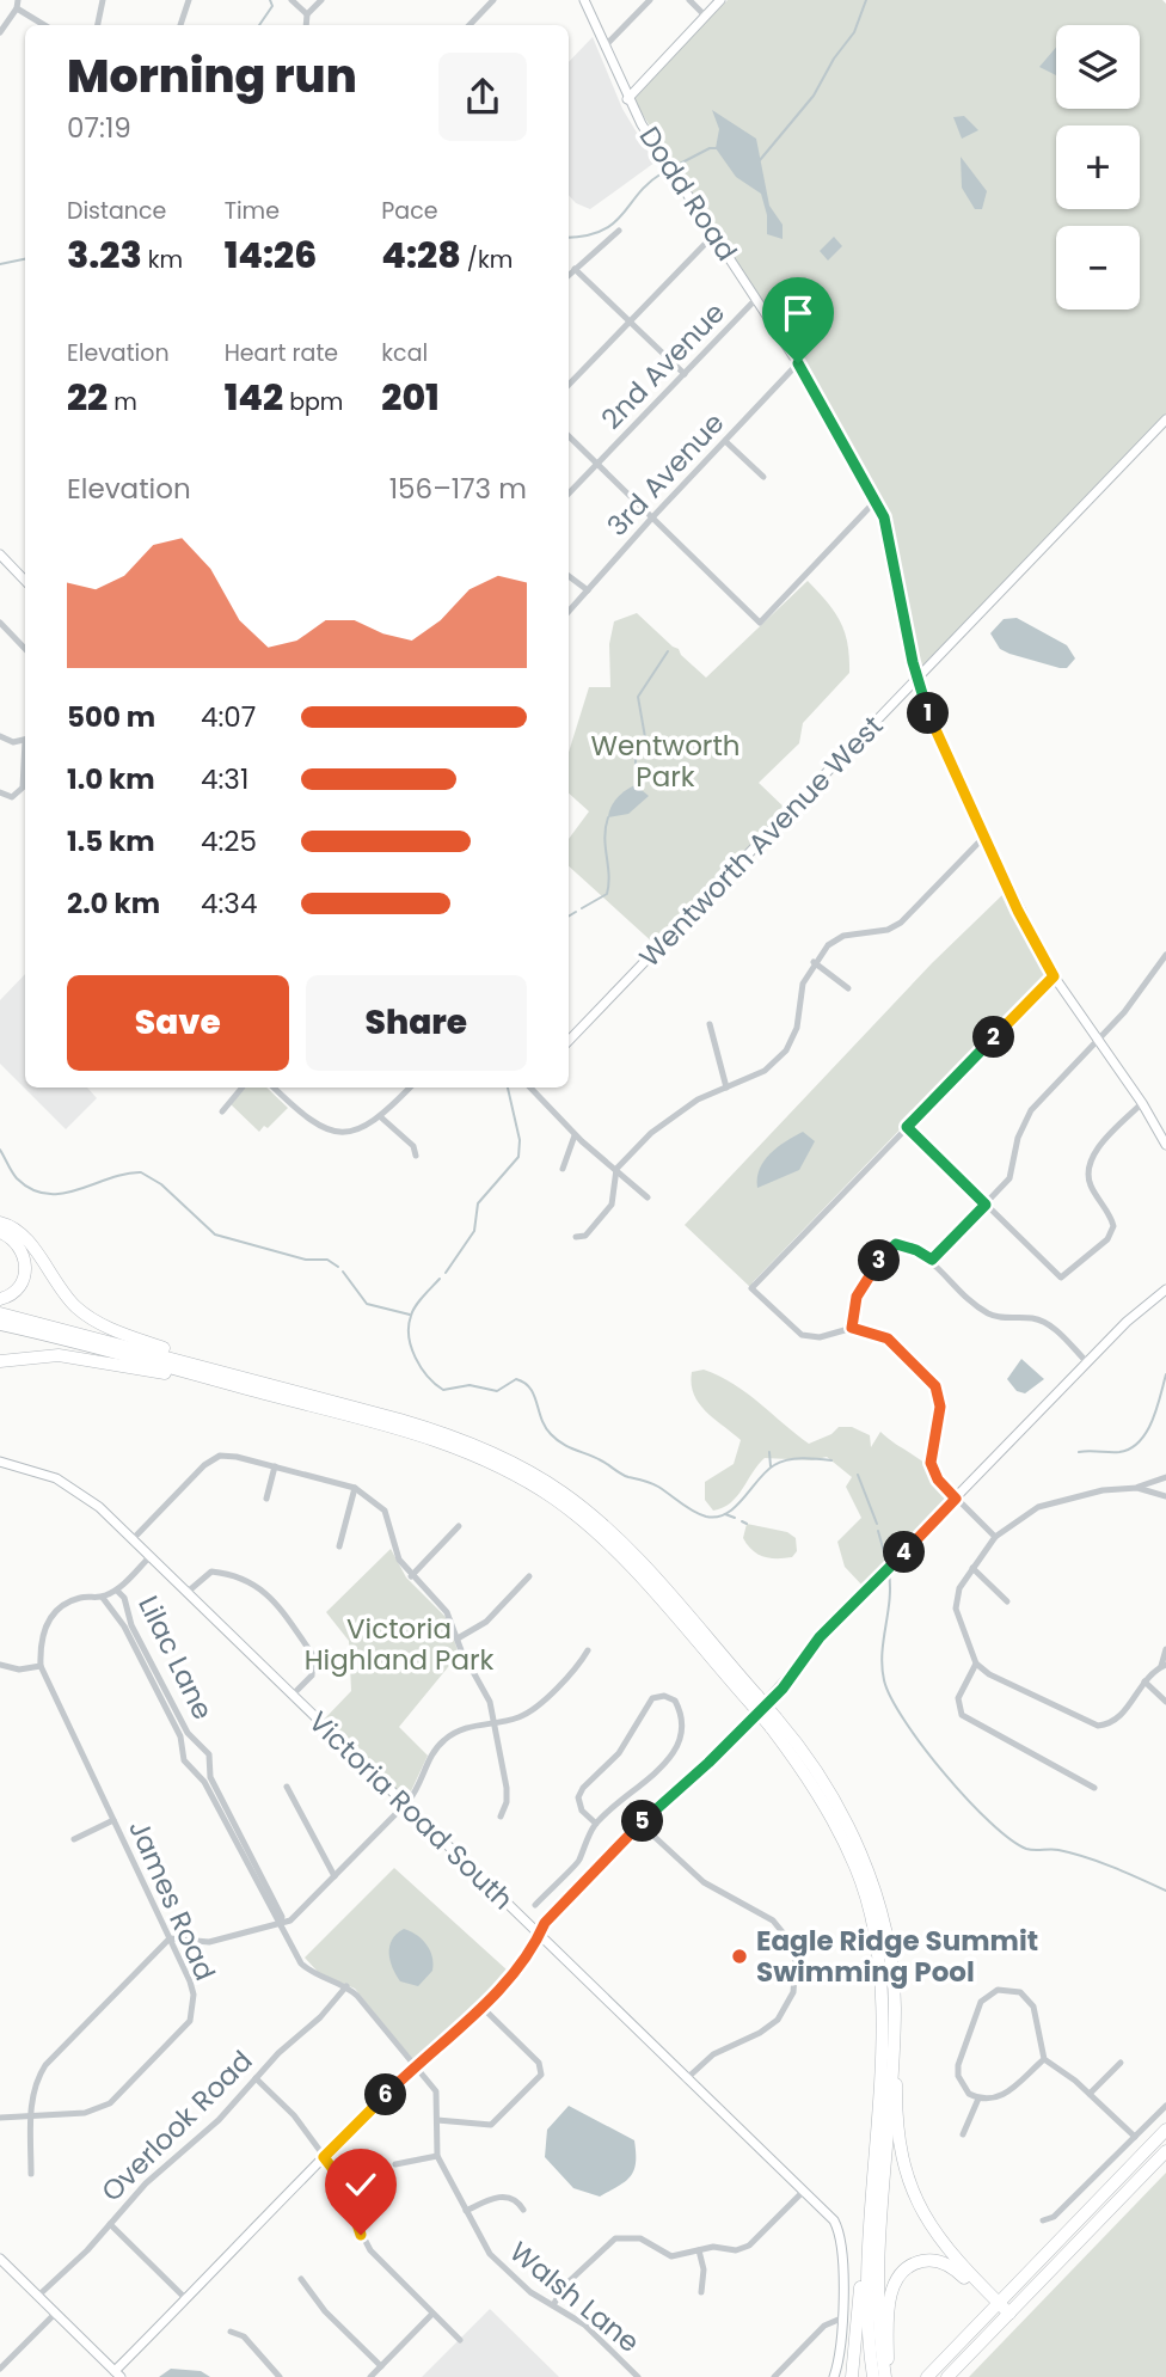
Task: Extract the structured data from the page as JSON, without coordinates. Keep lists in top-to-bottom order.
{
  "streets": {
    "street": [
      "Dodd Road",
      "2nd Avenue",
      "3rd Avenue",
      "Wentworth Avenue West",
      "Lilac Lane",
      "Victoria Road South",
      "James Road",
      "Overlook Road",
      "Walsh Lane"
    ]
  },
  "crossings": [
    ["Dodd Road", "2nd Avenue"],
    ["Dodd Road", "3rd Avenue"],
    ["Dodd Road", "Wentworth Avenue West"],
    ["Lilac Lane", "Overlook Road"],
    ["Lilac Lane", "Walsh Lane"]
  ],
  "parks": ["Wentworth Park", "Victoria Highland Park"],
  "places": ["Eagle Ridge Summit Swimming Pool"],
  "page": {
    "map_buttons": ["+", "−"],
    "heading": ["Morning run", "07:19"],
    "stats": [
      ["Distance", "3.23 km"],
      ["Time", "14:26"],
      ["Pace", "4:28 /km"],
      ["Elevation", "22 m"],
      ["Heart rate", "142 bpm"],
      ["kcal", "201"]
    ],
    "chart": ["Elevation", "156–173 m"],
    "list": [
      {
        "name": "500 m",
        "note": "4:07"
      },
      {
        "name": "1.0 km",
        "note": "4:31"
      },
      {
        "name": "1.5 km",
        "note": "4:25"
      },
      {
        "name": "2.0 km",
        "note": "4:34"
      }
    ],
    "pins": [
      "1",
      "2",
      "3",
      "4",
      "5",
      "6"
    ],
    "buttons": ["Save", "Share"]
  }
}
